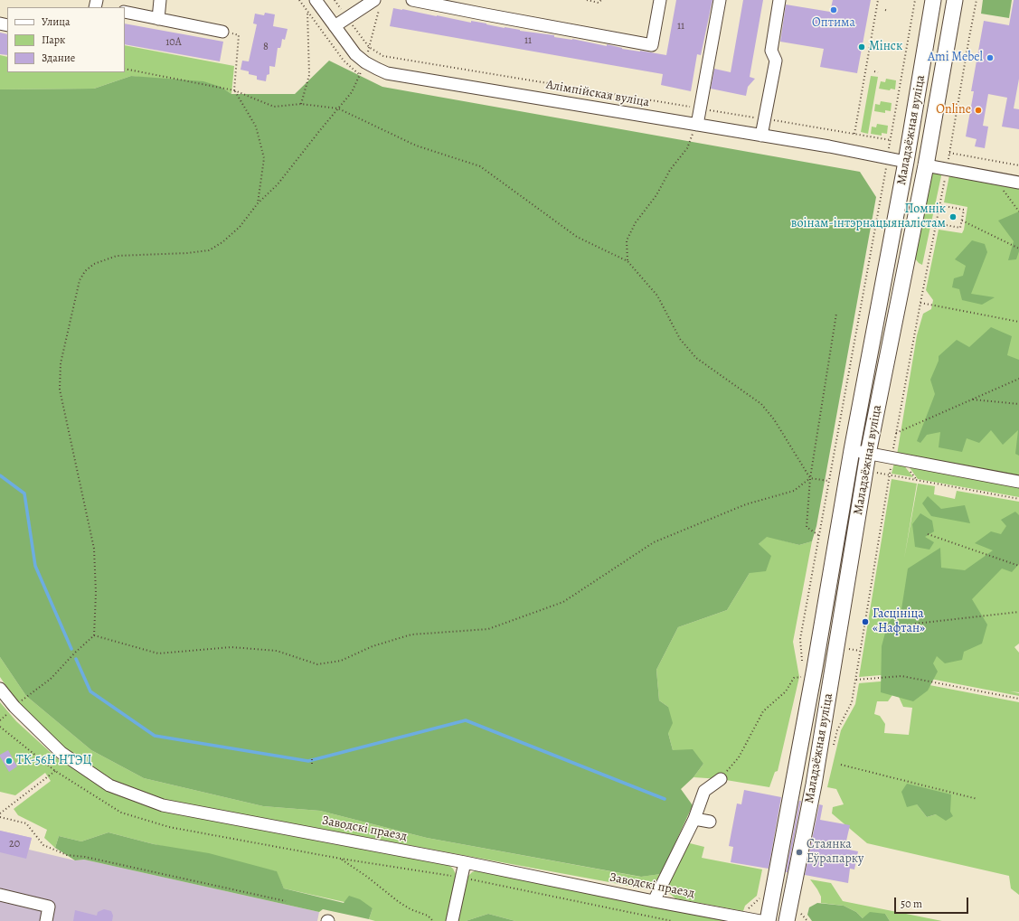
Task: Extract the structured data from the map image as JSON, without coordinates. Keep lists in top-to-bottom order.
{
  "streets": {
    "main road": ["Маладзёжная вуліца"],
    "street": ["Алімпійская вуліца", "Заводскі праезд"]
  },
  "crossings": [
    ["Алімпійская вуліца", "Маладзёжная вуліца"]
  ],
  "places": [
    "Оптима",
    "Мінск",
    "Ami Mebel",
    "Online",
    "Помнік воінам-інтэрнацыяналістам",
    "Гасцініца «Нафтан»",
    "ТК-56Н НТЭЦ",
    "Стаянка Еўрапарку"
  ],
  "house_numbers": [
    "11",
    "11",
    "10А",
    "8",
    "20"
  ],
  "legend": ["Улица", "Парк", "Здание"],
  "scale_bar": "50 m"
}
